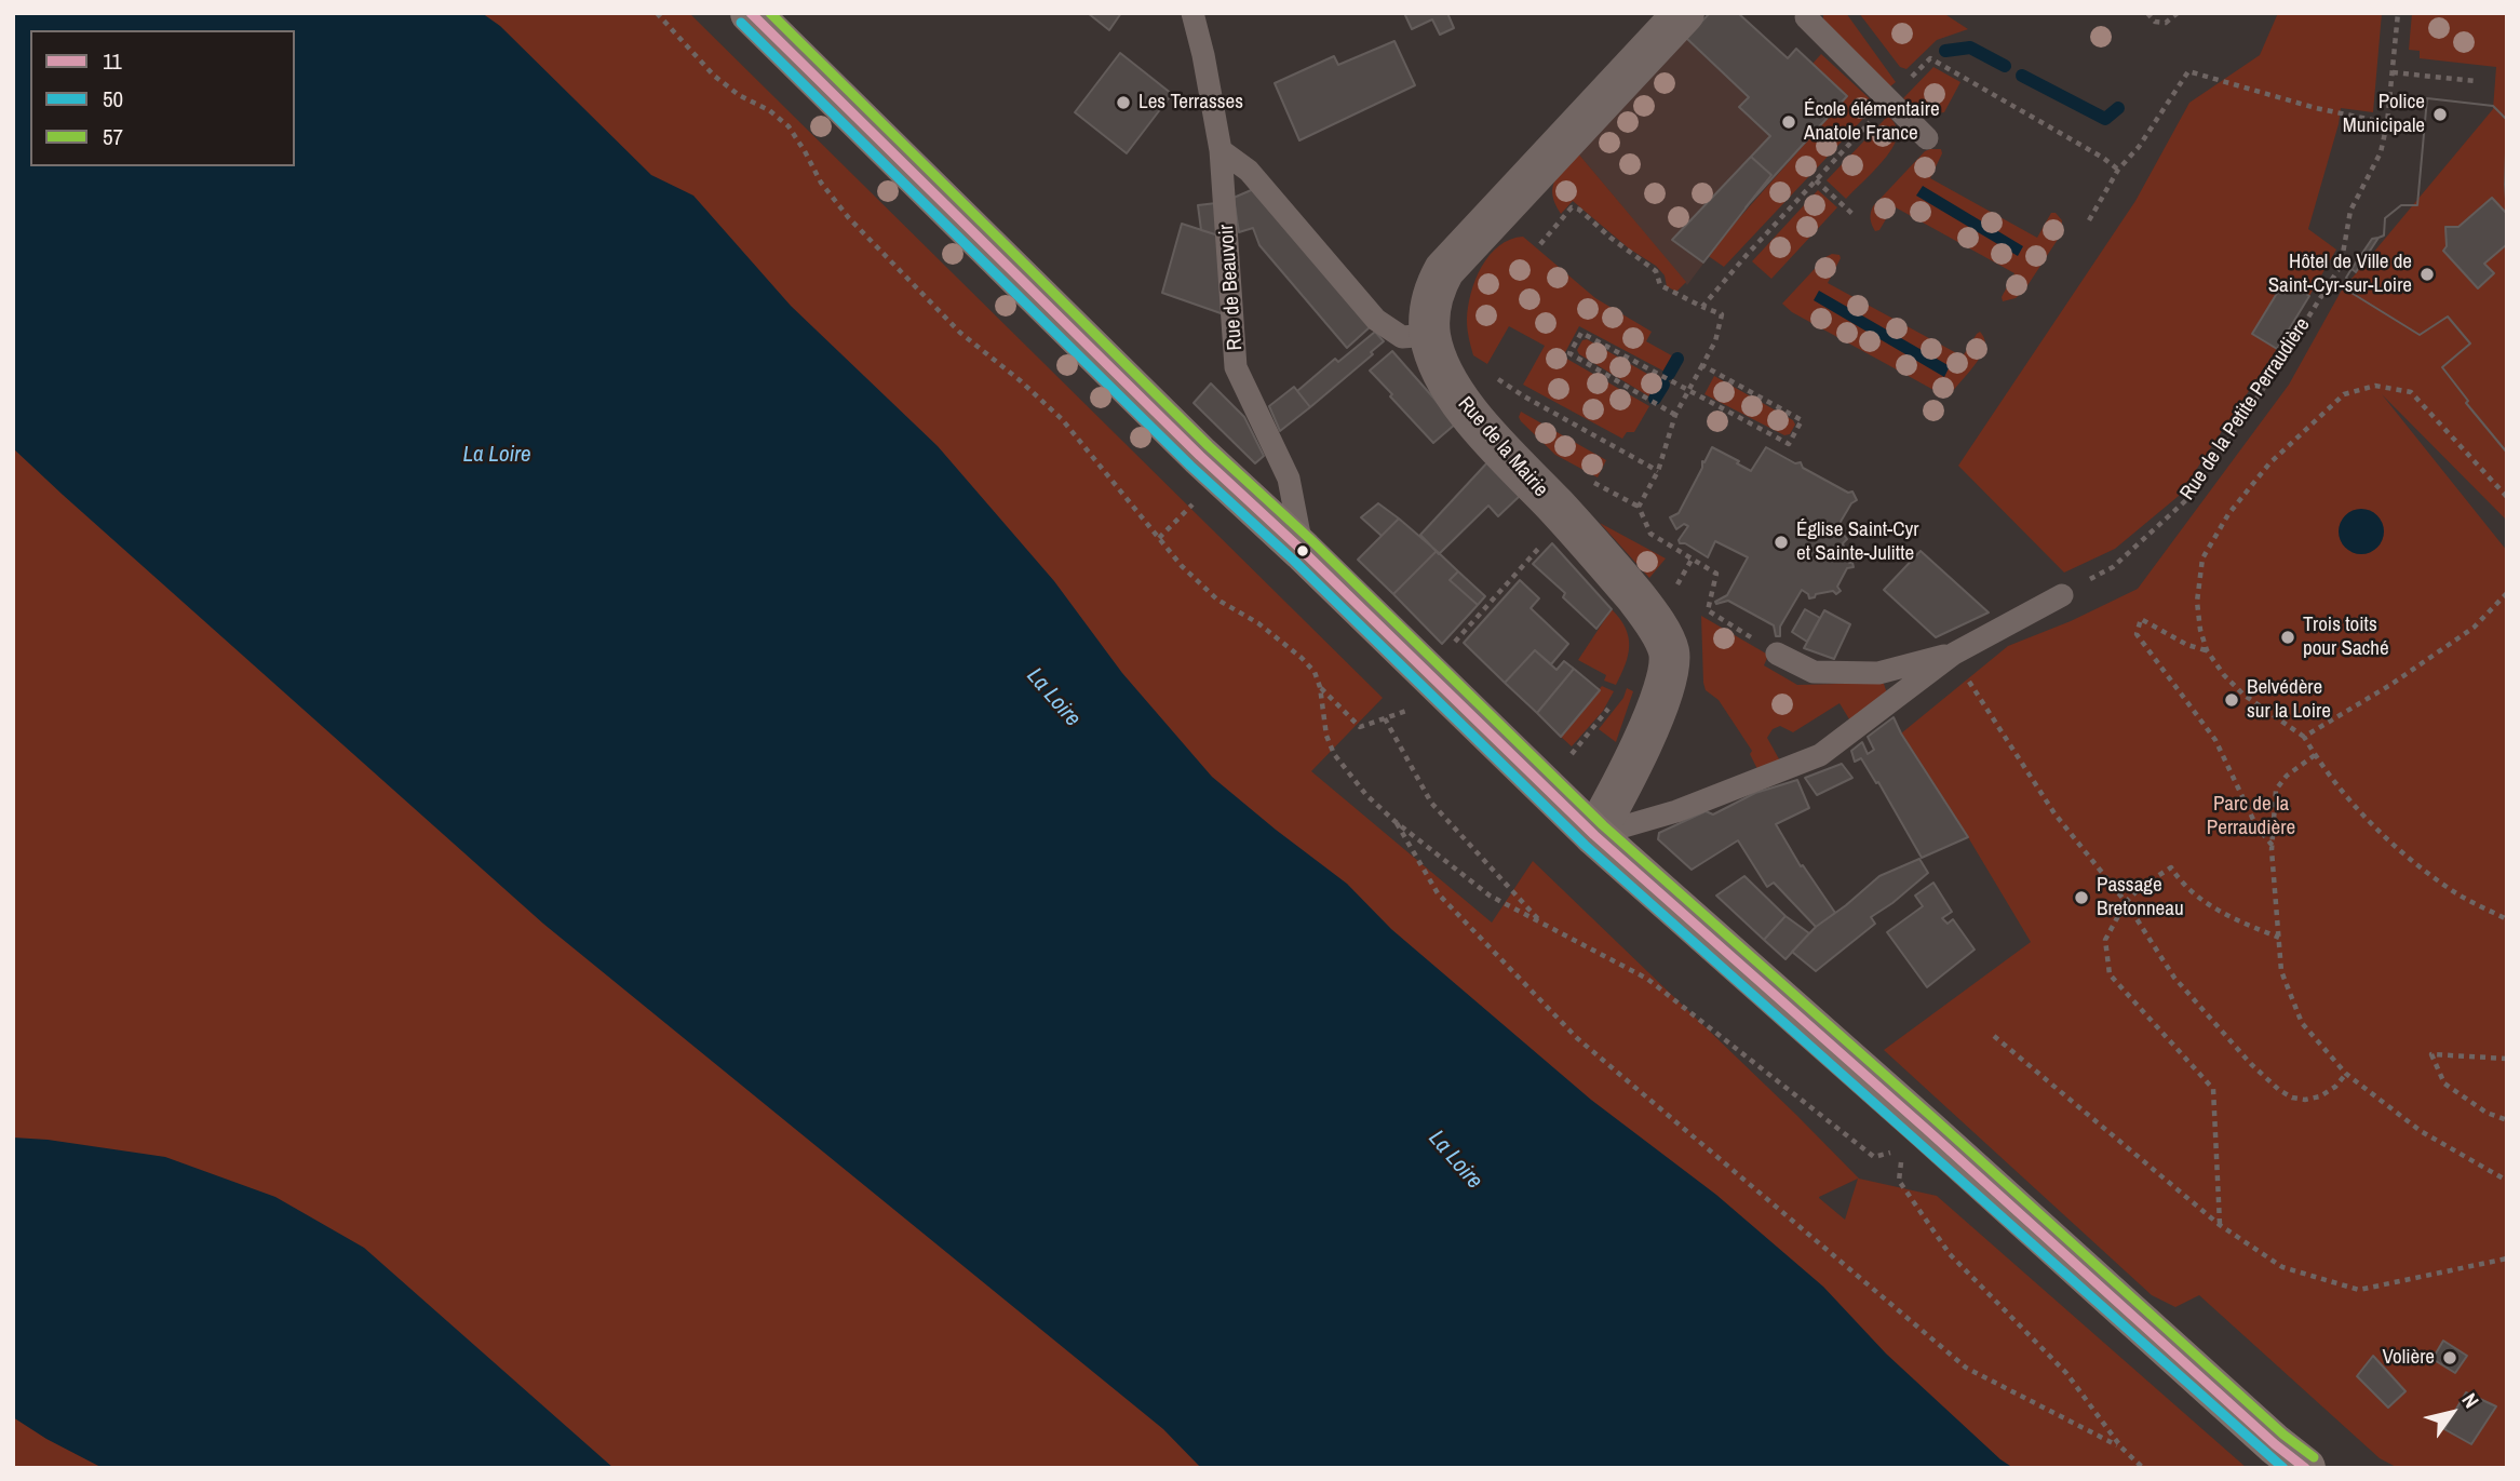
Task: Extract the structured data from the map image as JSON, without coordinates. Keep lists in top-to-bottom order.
{
  "streets": {
    "street": ["Rue de la Mairie"],
    "lane": ["Rue de Beauvoir"],
    "path": ["Rue de la Petite Perraudière"]
  },
  "water": ["La Loire"],
  "parks": ["Parc de la Perraudière"],
  "places": [
    "Les Terrasses",
    "Police Municipale",
    "École élémentaire Anatole France",
    "Hôtel de Ville de Saint-Cyr-sur-Loire",
    "Église Saint-Cyr et Sainte-Julitte",
    "Trois toits pour Saché",
    "Belvédère sur la Loire",
    "Passage Bretonneau",
    "Volière"
  ],
  "lines": ["transit line 11", "transit line 57", "transit line 50"],
  "legend": ["11", "50", "57"],
  "north": "top right"
}
